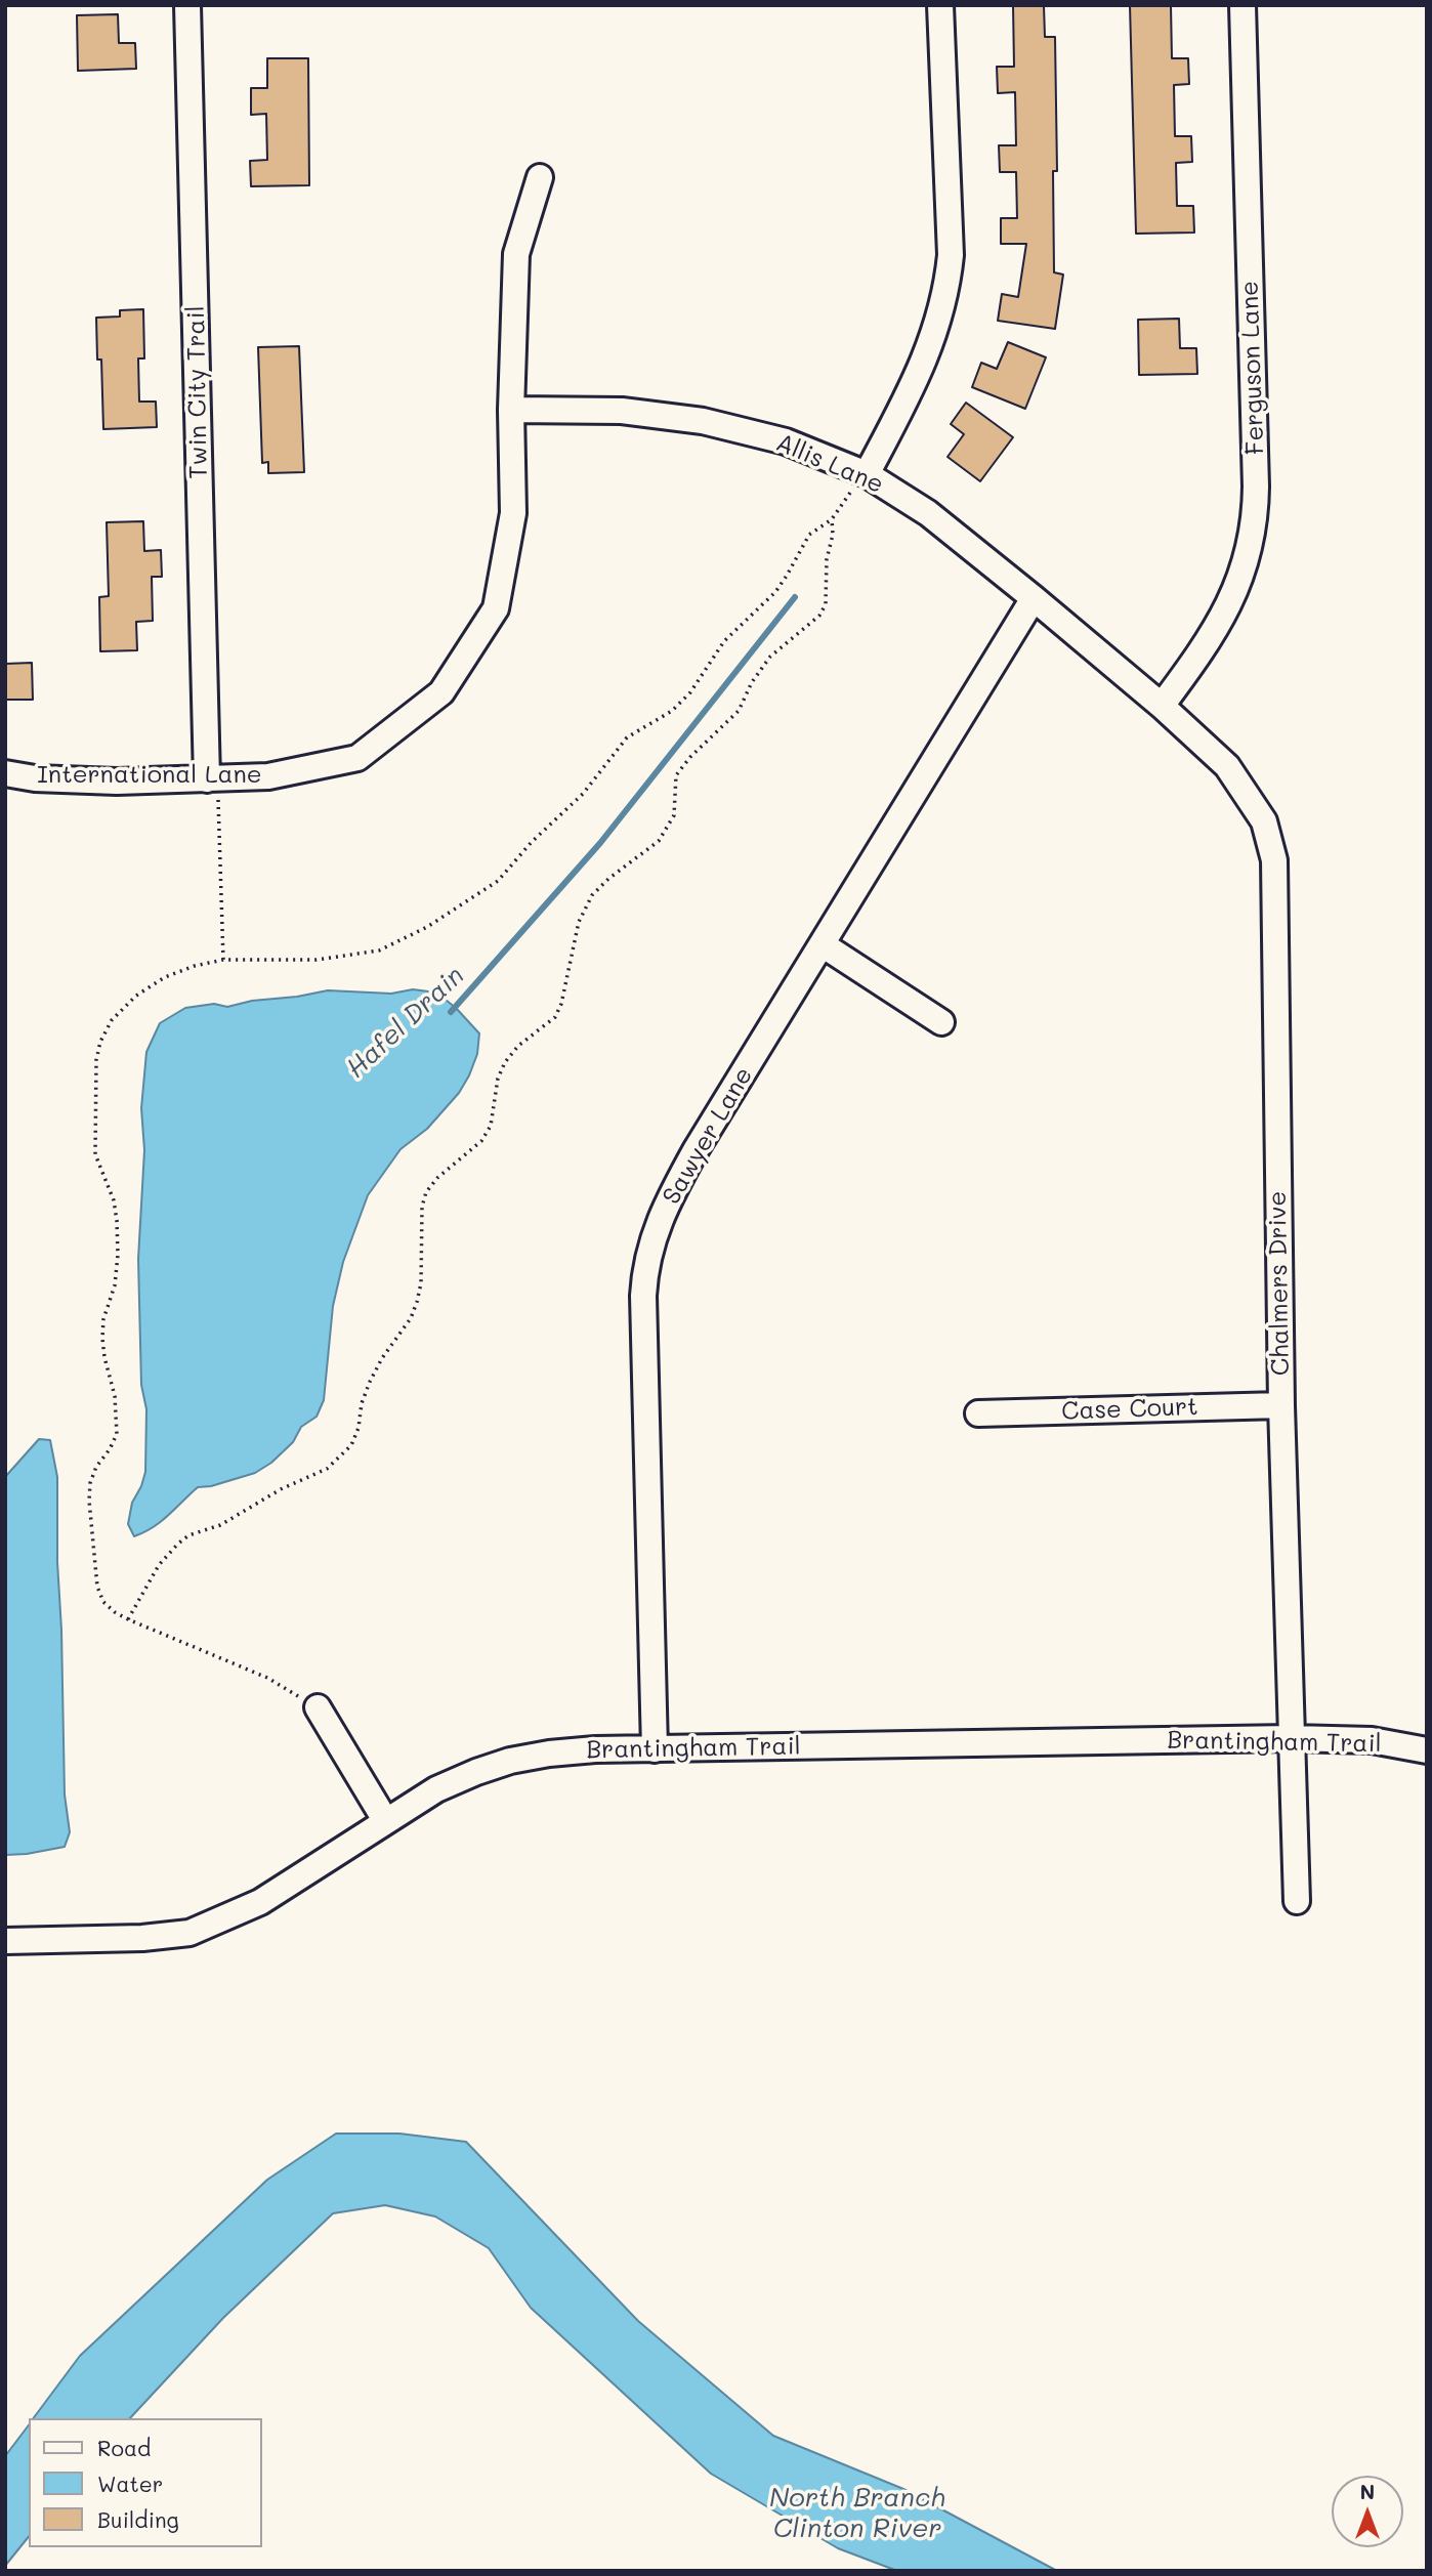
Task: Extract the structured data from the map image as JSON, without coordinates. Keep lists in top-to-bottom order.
{
  "streets": {
    "street": [
      "Ferguson Lane",
      "Twin City Trail",
      "Allis Lane",
      "International Lane",
      "Sawyer Lane",
      "Chalmers Drive",
      "Case Court",
      "Brantingham Trail"
    ]
  },
  "crossings": [
    ["Ferguson Lane", "Allis Lane"],
    ["Ferguson Lane", "Chalmers Drive"],
    ["Twin City Trail", "International Lane"],
    ["Allis Lane", "International Lane"],
    ["Allis Lane", "Sawyer Lane"],
    ["Allis Lane", "Chalmers Drive"],
    ["Sawyer Lane", "Brantingham Trail"],
    ["Chalmers Drive", "Case Court"],
    ["Chalmers Drive", "Brantingham Trail"]
  ],
  "water": ["Hafel Drain", "North Branch Clinton River"],
  "legend": ["Road", "Water", "Building"],
  "north": "top"
}
